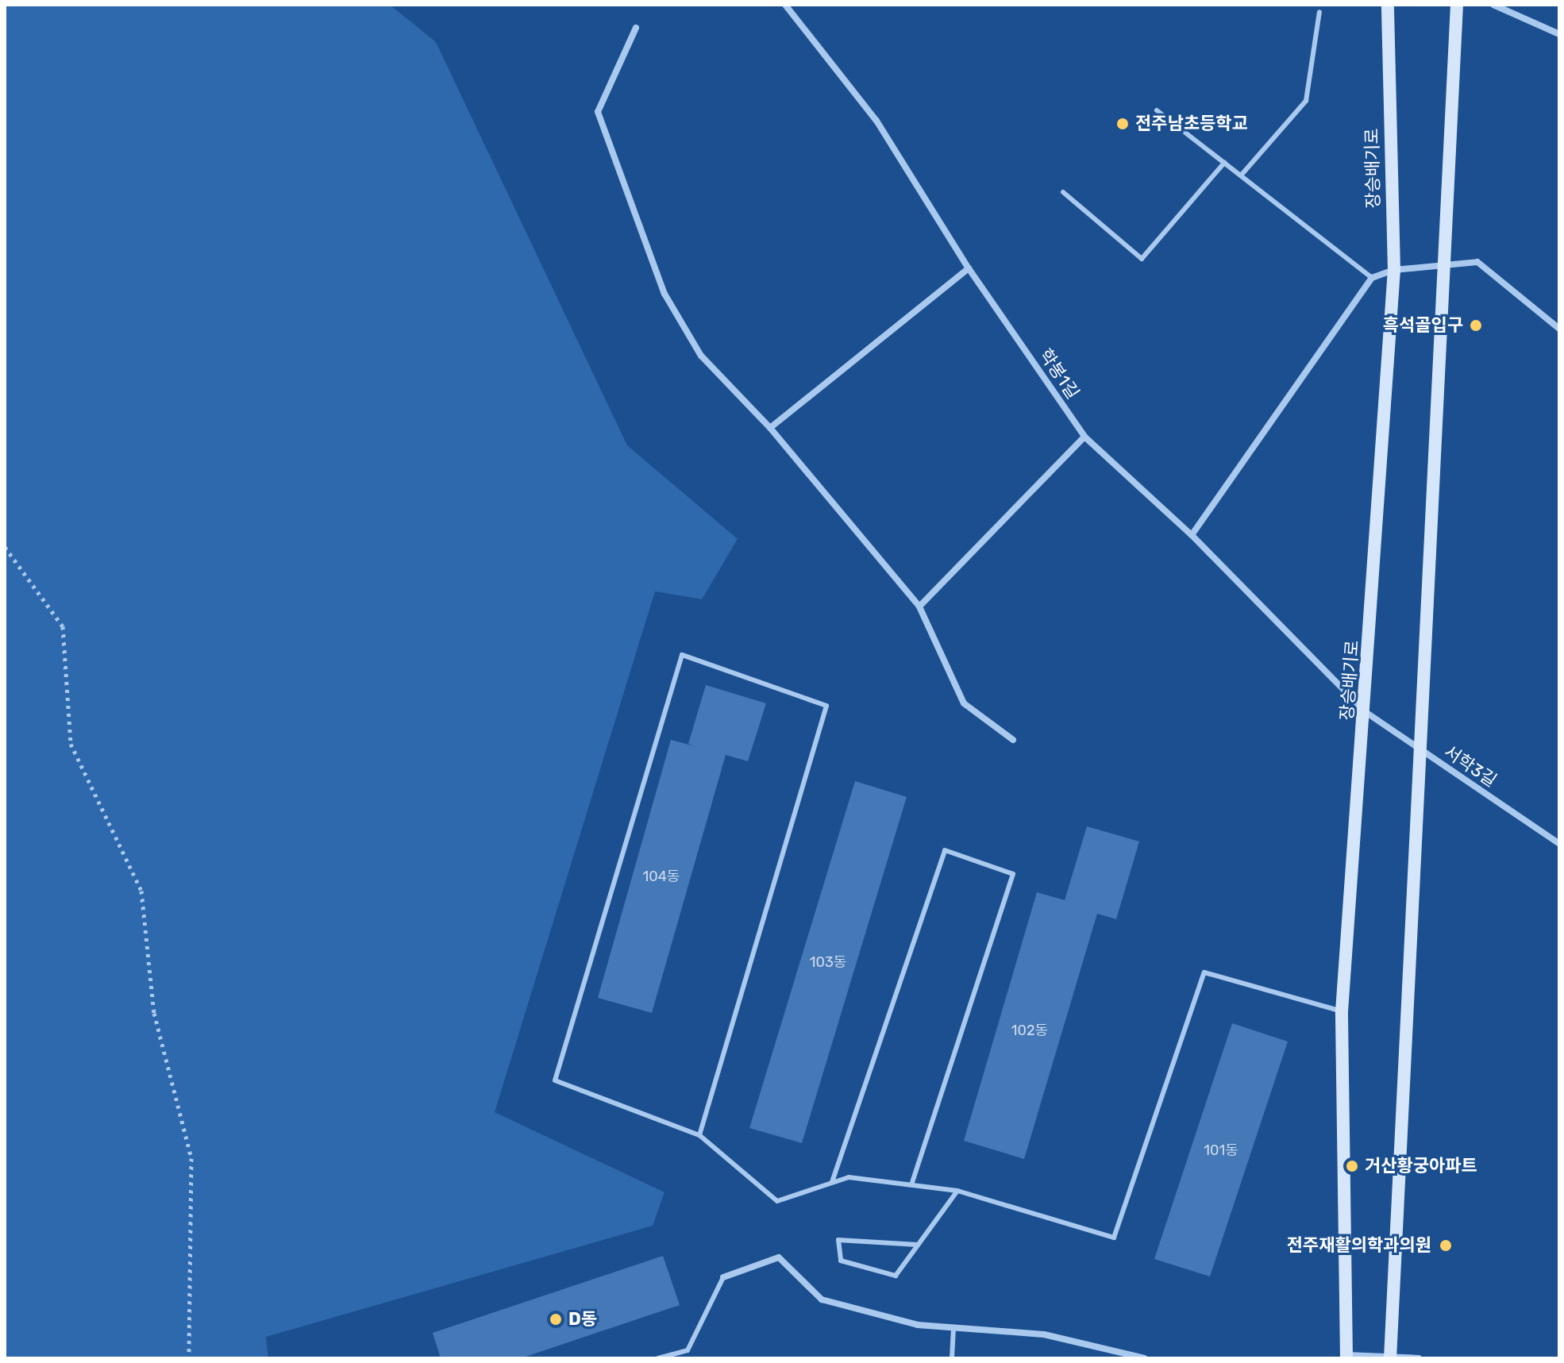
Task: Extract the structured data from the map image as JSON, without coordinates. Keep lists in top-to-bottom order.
{
  "streets": {
    "street": ["장승배기로", "학봉1길", "서학3길"]
  },
  "crossings": [
    ["장승배기로", "학봉1길"],
    ["장승배기로", "서학3길"],
    ["학봉1길", "서학3길"]
  ],
  "places": [
    "전주남초등학교",
    "흑석골입구",
    "거산황궁아파트",
    "전주재활의학과의원",
    "D동"
  ],
  "house_numbers": [
    "104동",
    "103동",
    "102동",
    "101동"
  ]
}
